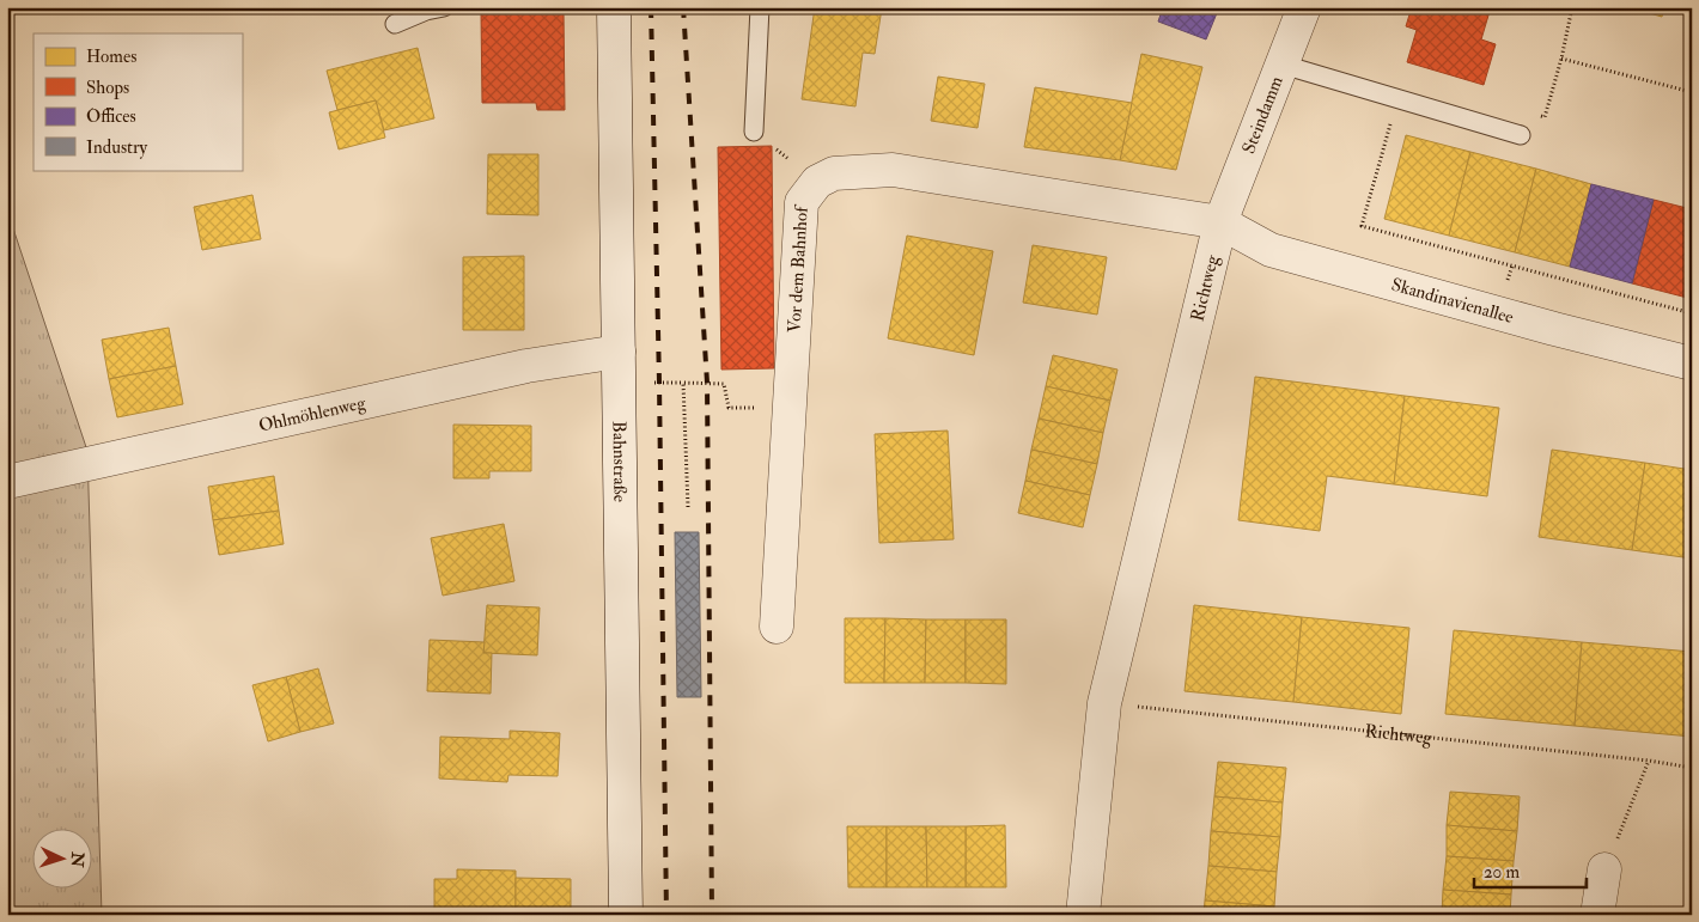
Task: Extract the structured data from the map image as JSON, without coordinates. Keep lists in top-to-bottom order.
{
  "streets": {
    "street": [
      "Steindamm",
      "Vor dem Bahnhof",
      "Richtweg",
      "Skandinavienallee",
      "Ohlmöhlenweg",
      "Bahnstraße"
    ]
  },
  "crossings": [
    ["Steindamm", "Vor dem Bahnhof"],
    ["Steindamm", "Richtweg"],
    ["Steindamm", "Skandinavienallee"],
    ["Vor dem Bahnhof", "Richtweg"],
    ["Vor dem Bahnhof", "Skandinavienallee"],
    ["Richtweg", "Skandinavienallee"],
    ["Ohlmöhlenweg", "Bahnstraße"]
  ],
  "legend": [
    "Homes",
    "Shops",
    "Offices",
    "Industry"
  ],
  "scale_bar": "20 m",
  "north": "right"
}
